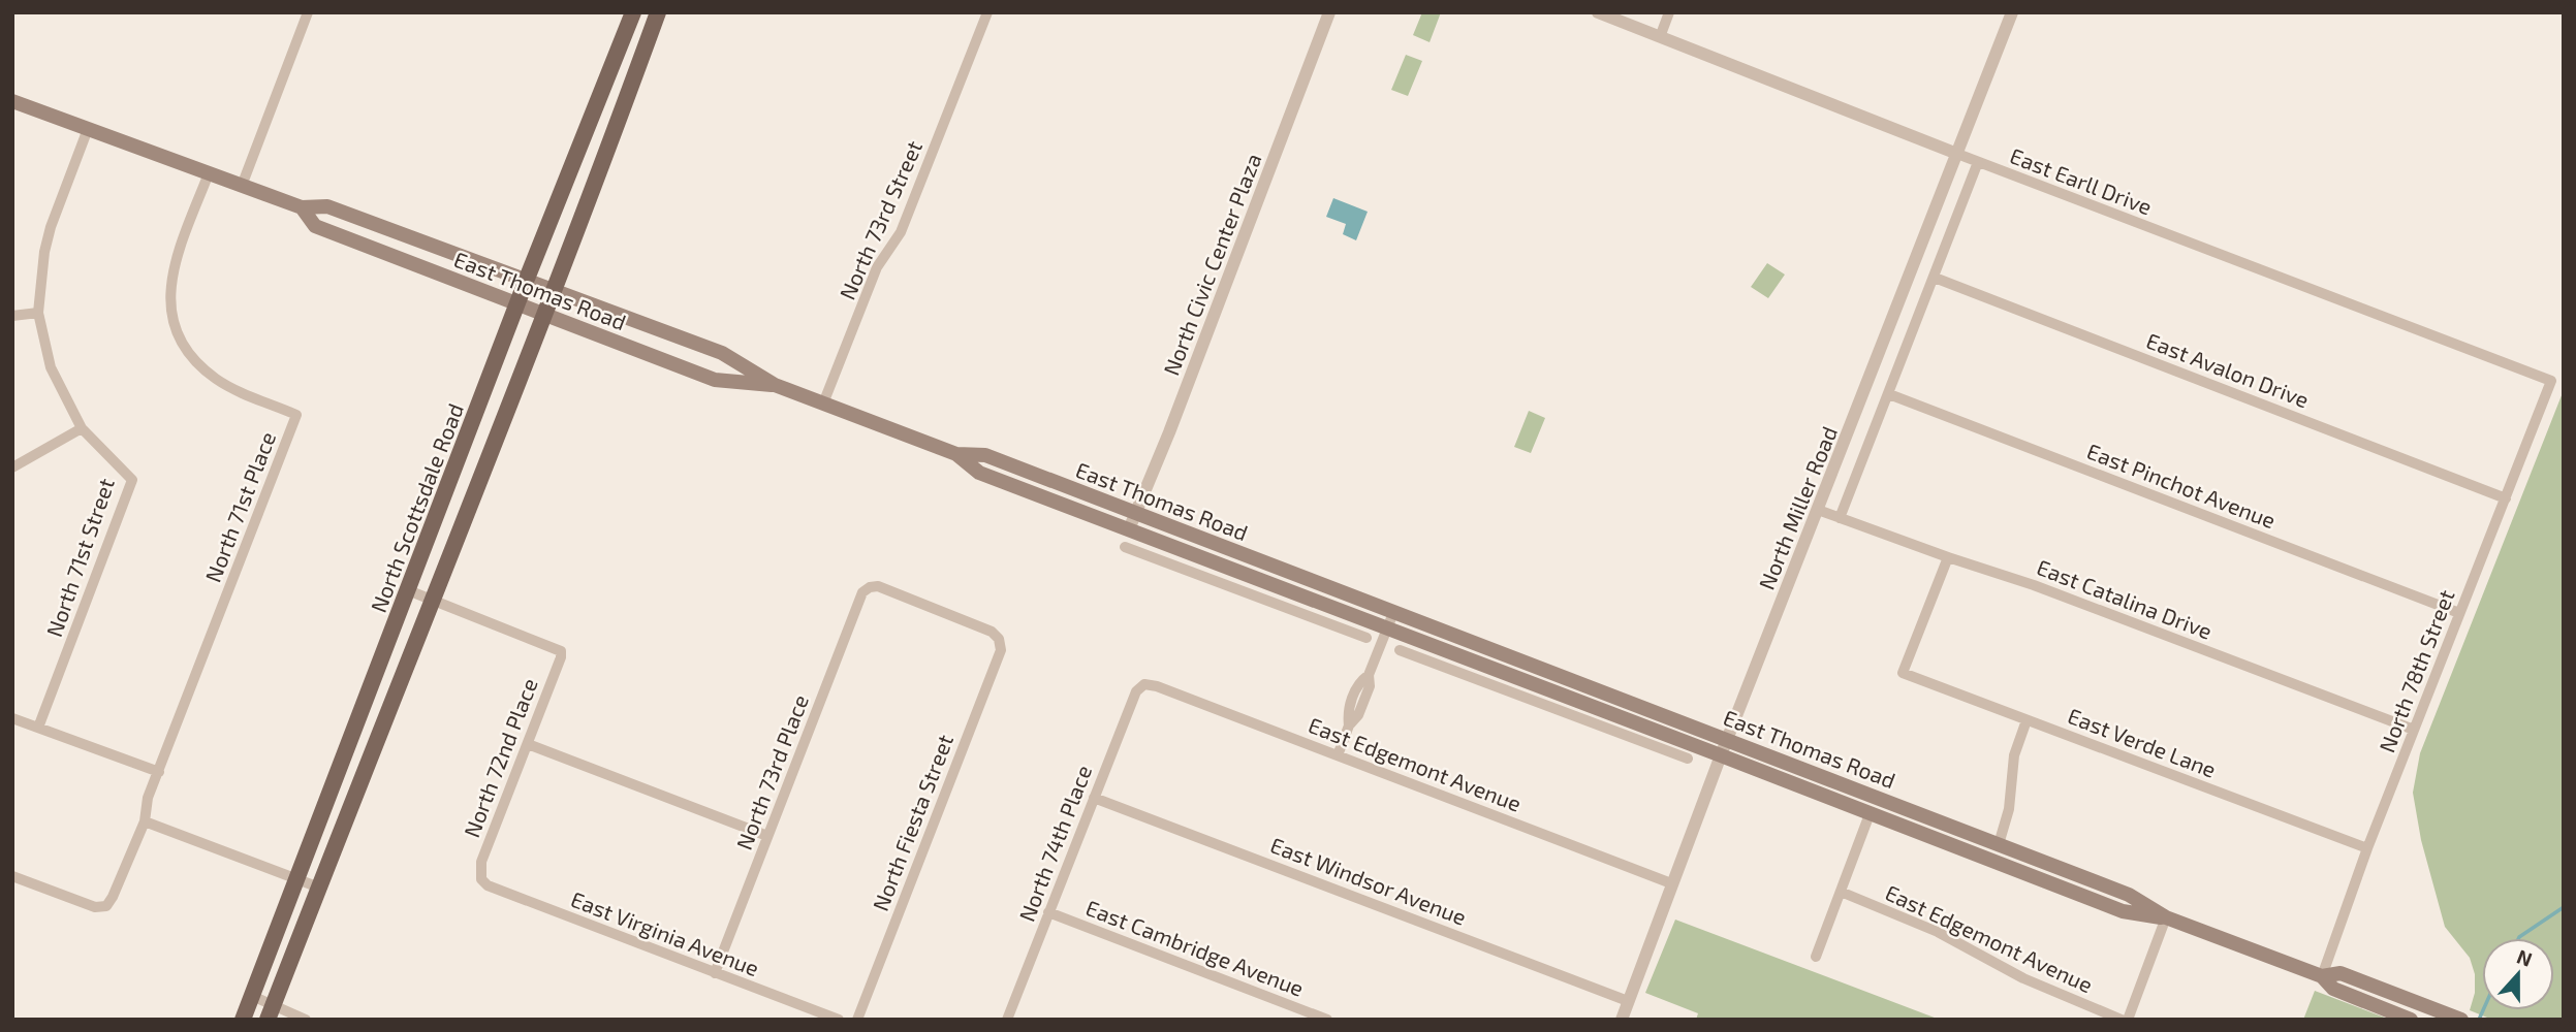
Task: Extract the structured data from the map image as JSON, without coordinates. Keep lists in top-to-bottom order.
{
  "streets": {
    "main road": ["East Thomas Road", "North Scottsdale Road"],
    "street": [
      "East Earll Drive",
      "North 73rd Street",
      "North Civic Center Plaza",
      "East Avalon Drive",
      "East Pinchot Avenue",
      "North 71st Place",
      "North Miller Road",
      "North 71st Street",
      "East Catalina Drive",
      "North 78th Street",
      "East Verde Lane",
      "North 72nd Place",
      "East Edgemont Avenue",
      "North 73rd Place",
      "North Fiesta Street",
      "North 74th Place",
      "East Windsor Avenue",
      "East Virginia Avenue",
      "East Cambridge Avenue"
    ]
  },
  "crossings": [
    ["East Earll Drive", "North Miller Road"],
    ["East Earll Drive", "North 78th Street"],
    ["North 73rd Street", "East Thomas Road"],
    ["North Civic Center Plaza", "East Thomas Road"],
    ["East Thomas Road", "North 71st Place"],
    ["East Thomas Road", "North Scottsdale Road"],
    ["East Thomas Road", "North Miller Road"],
    ["East Thomas Road", "North 71st Street"],
    ["East Thomas Road", "North 78th Street"],
    ["East Avalon Drive", "North Miller Road"],
    ["East Avalon Drive", "North 78th Street"],
    ["East Pinchot Avenue", "North Miller Road"],
    ["East Pinchot Avenue", "North 78th Street"],
    ["North Miller Road", "East Catalina Drive"],
    ["North Miller Road", "East Edgemont Avenue"],
    ["North Miller Road", "East Windsor Avenue"],
    ["East Catalina Drive", "North 78th Street"],
    ["East Catalina Drive", "East Verde Lane"],
    ["North 78th Street", "East Verde Lane"],
    ["North 72nd Place", "East Virginia Avenue"],
    ["East Edgemont Avenue", "North 74th Place"],
    ["North 73rd Place", "North Fiesta Street"],
    ["North 73rd Place", "East Virginia Avenue"],
    ["North 74th Place", "East Windsor Avenue"],
    ["North 74th Place", "East Cambridge Avenue"]
  ],
  "north": "top"
}
